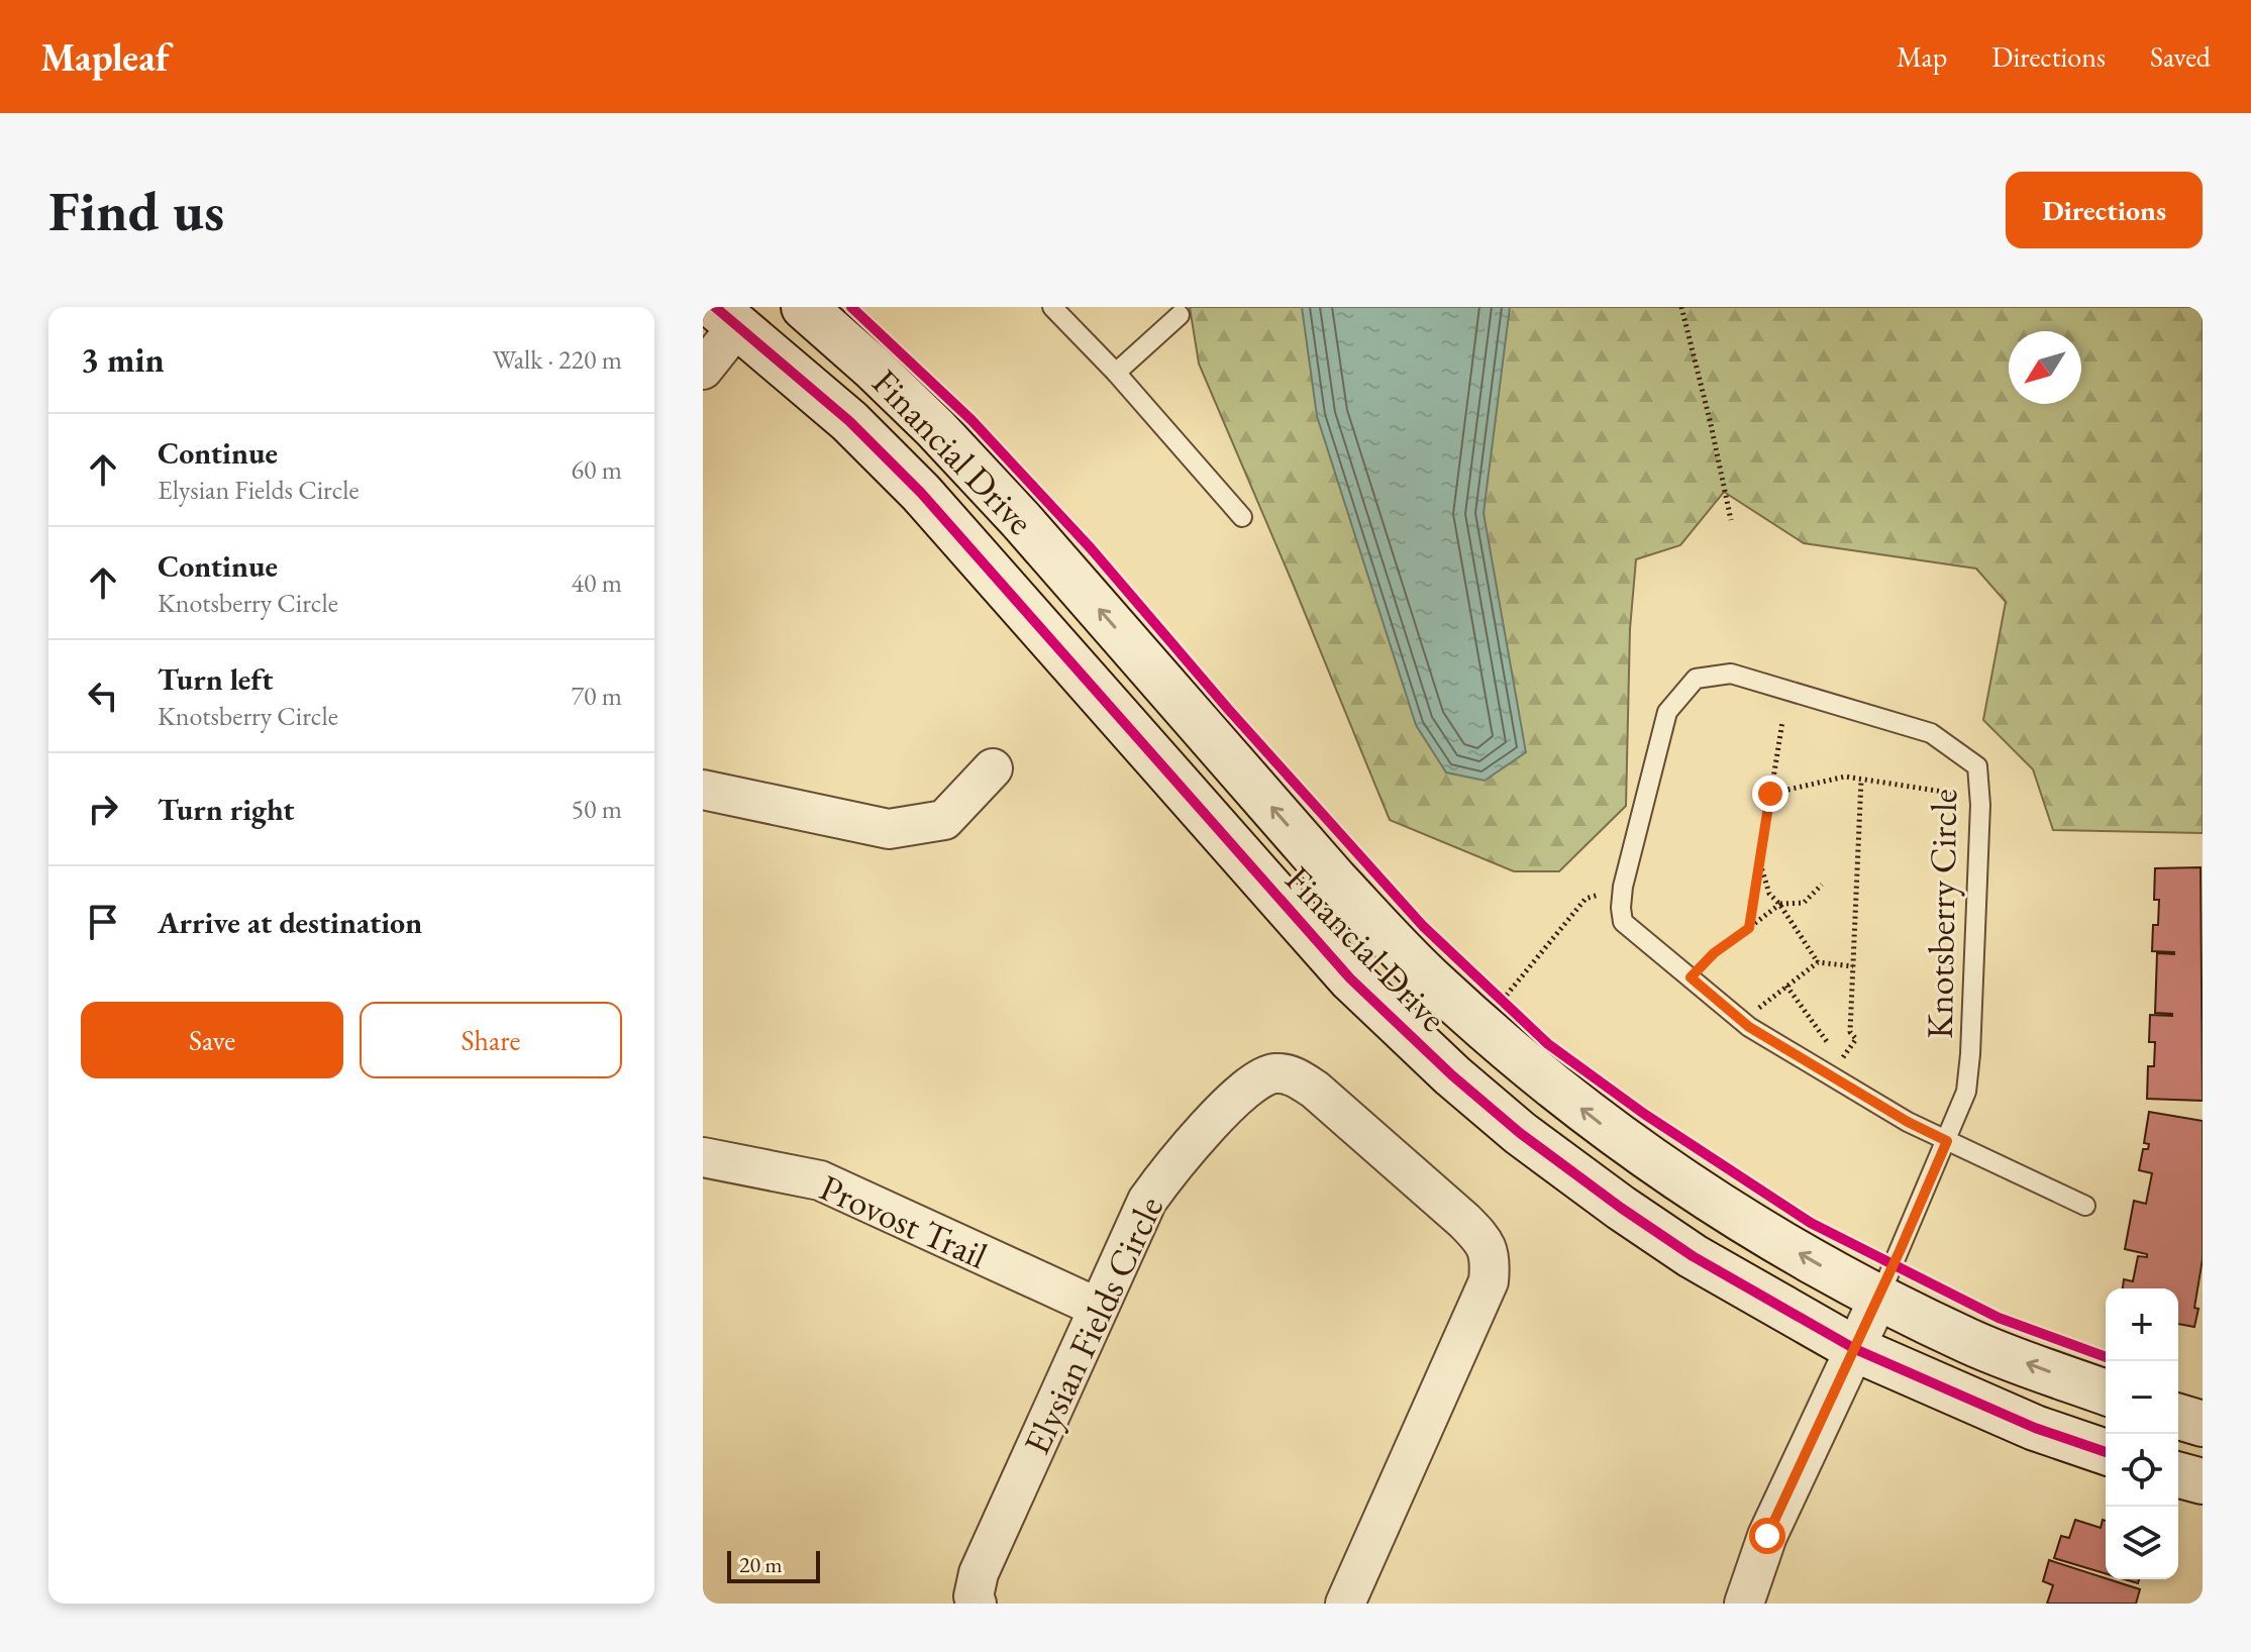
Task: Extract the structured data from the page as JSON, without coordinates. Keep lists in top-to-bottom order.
{
  "streets": {
    "street": ["Financial Drive", "Provost Trail", "Elysian Fields Circle"],
    "lane": ["Knotsberry Circle"]
  },
  "crossings": [
    ["Financial Drive", "Knotsberry Circle"],
    ["Provost Trail", "Elysian Fields Circle"]
  ],
  "scale_bar": "20 m",
  "north": "bottom left",
  "page": {
    "header": "Mapleaf",
    "nav": ["Map", "Directions", "Saved"],
    "buttons": [
      "Directions",
      ["Save", "Share"]
    ],
    "title": "Find us",
    "heading": ["3 min", "Walk · 220 m"],
    "list": [
      ["Continue", "Elysian Fields Circle", "60 m"],
      ["Continue", "Knotsberry Circle", "40 m"],
      ["Turn left", "Knotsberry Circle", "70 m"],
      ["Turn right", "50 m"],
      "Arrive at destination"
    ],
    "map_buttons": ["+", "−"],
    "scale": "20 m"
  }
}
